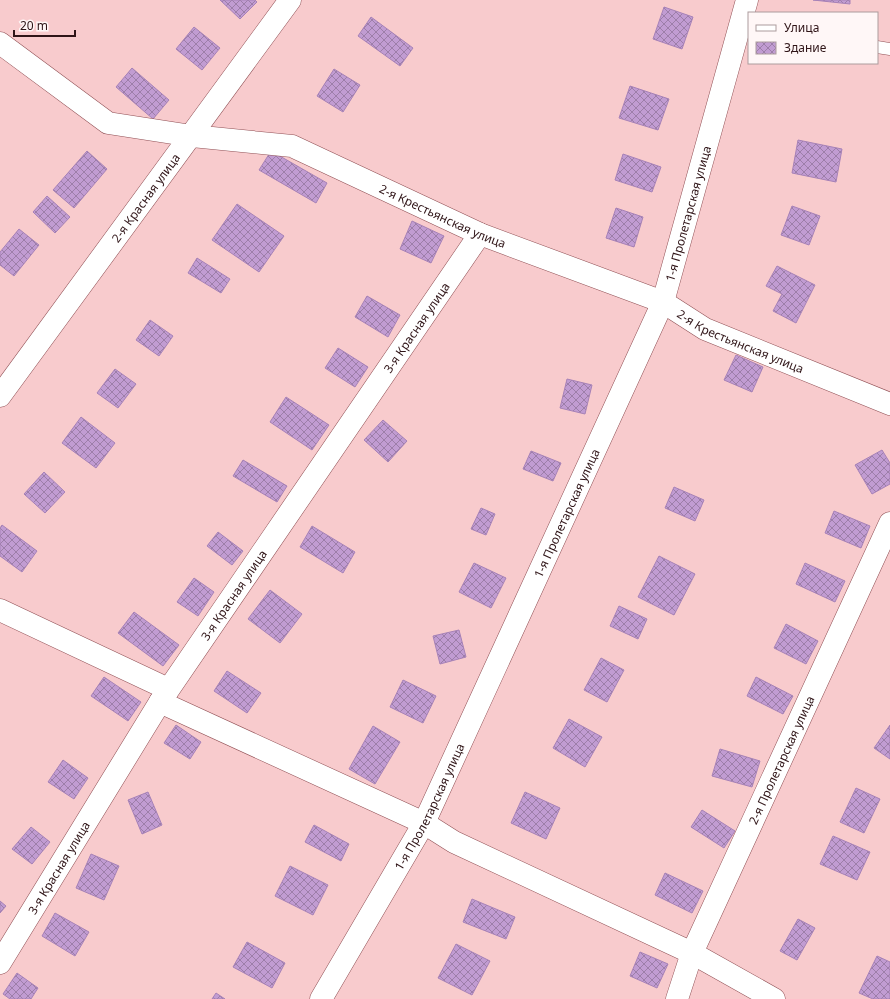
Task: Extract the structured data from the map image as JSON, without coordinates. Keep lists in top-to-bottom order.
{
  "streets": {
    "street": [
      "2-я Красная улица",
      "1-я Пролетарская улица",
      "2-я Крестьянская улица",
      "3-я Красная улица",
      "2-я Пролетарская улица"
    ]
  },
  "crossings": [
    ["2-я Красная улица", "2-я Крестьянская улица"],
    ["1-я Пролетарская улица", "2-я Крестьянская улица"],
    ["2-я Крестьянская улица", "3-я Красная улица"]
  ],
  "legend": ["Улица", "Здание"],
  "scale_bar": "20 m"
}
